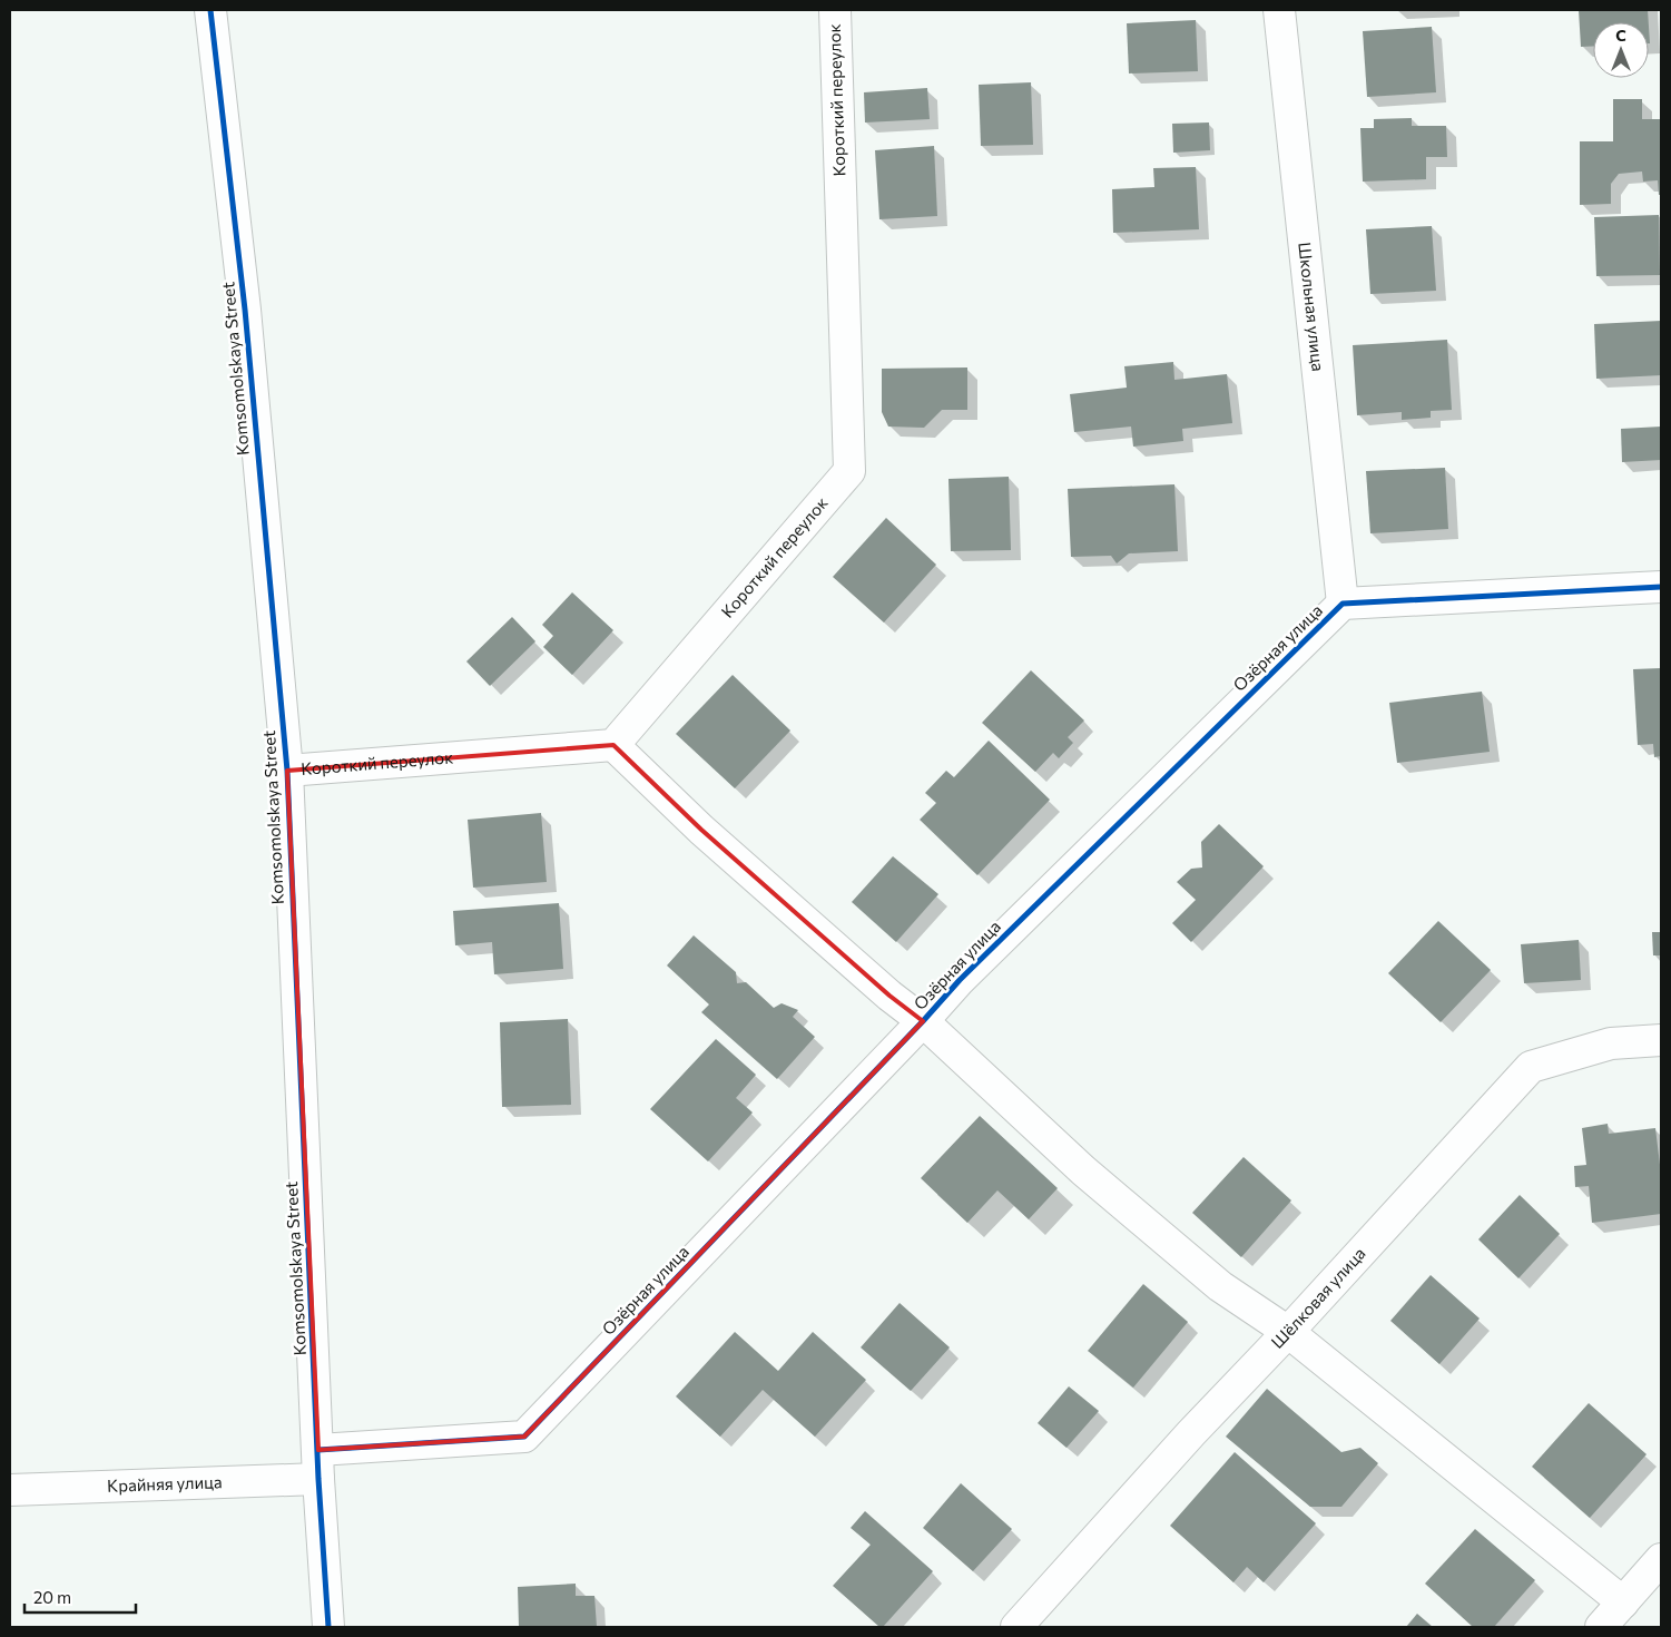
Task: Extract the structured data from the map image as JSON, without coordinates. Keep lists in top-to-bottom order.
{
  "streets": {
    "street": [
      "Короткий переулок",
      "Школьная улица",
      "Komsomolskaya Street",
      "Озёрная улица",
      "Шёлковая улица",
      "Крайняя улица"
    ]
  },
  "crossings": [
    ["Короткий переулок", "Komsomolskaya Street"],
    ["Школьная улица", "Озёрная улица"],
    ["Komsomolskaya Street", "Озёрная улица"],
    ["Komsomolskaya Street", "Крайняя улица"],
    ["Озёрная улица", "Крайняя улица"]
  ],
  "scale_bar": "20 m",
  "north": "top"
}
